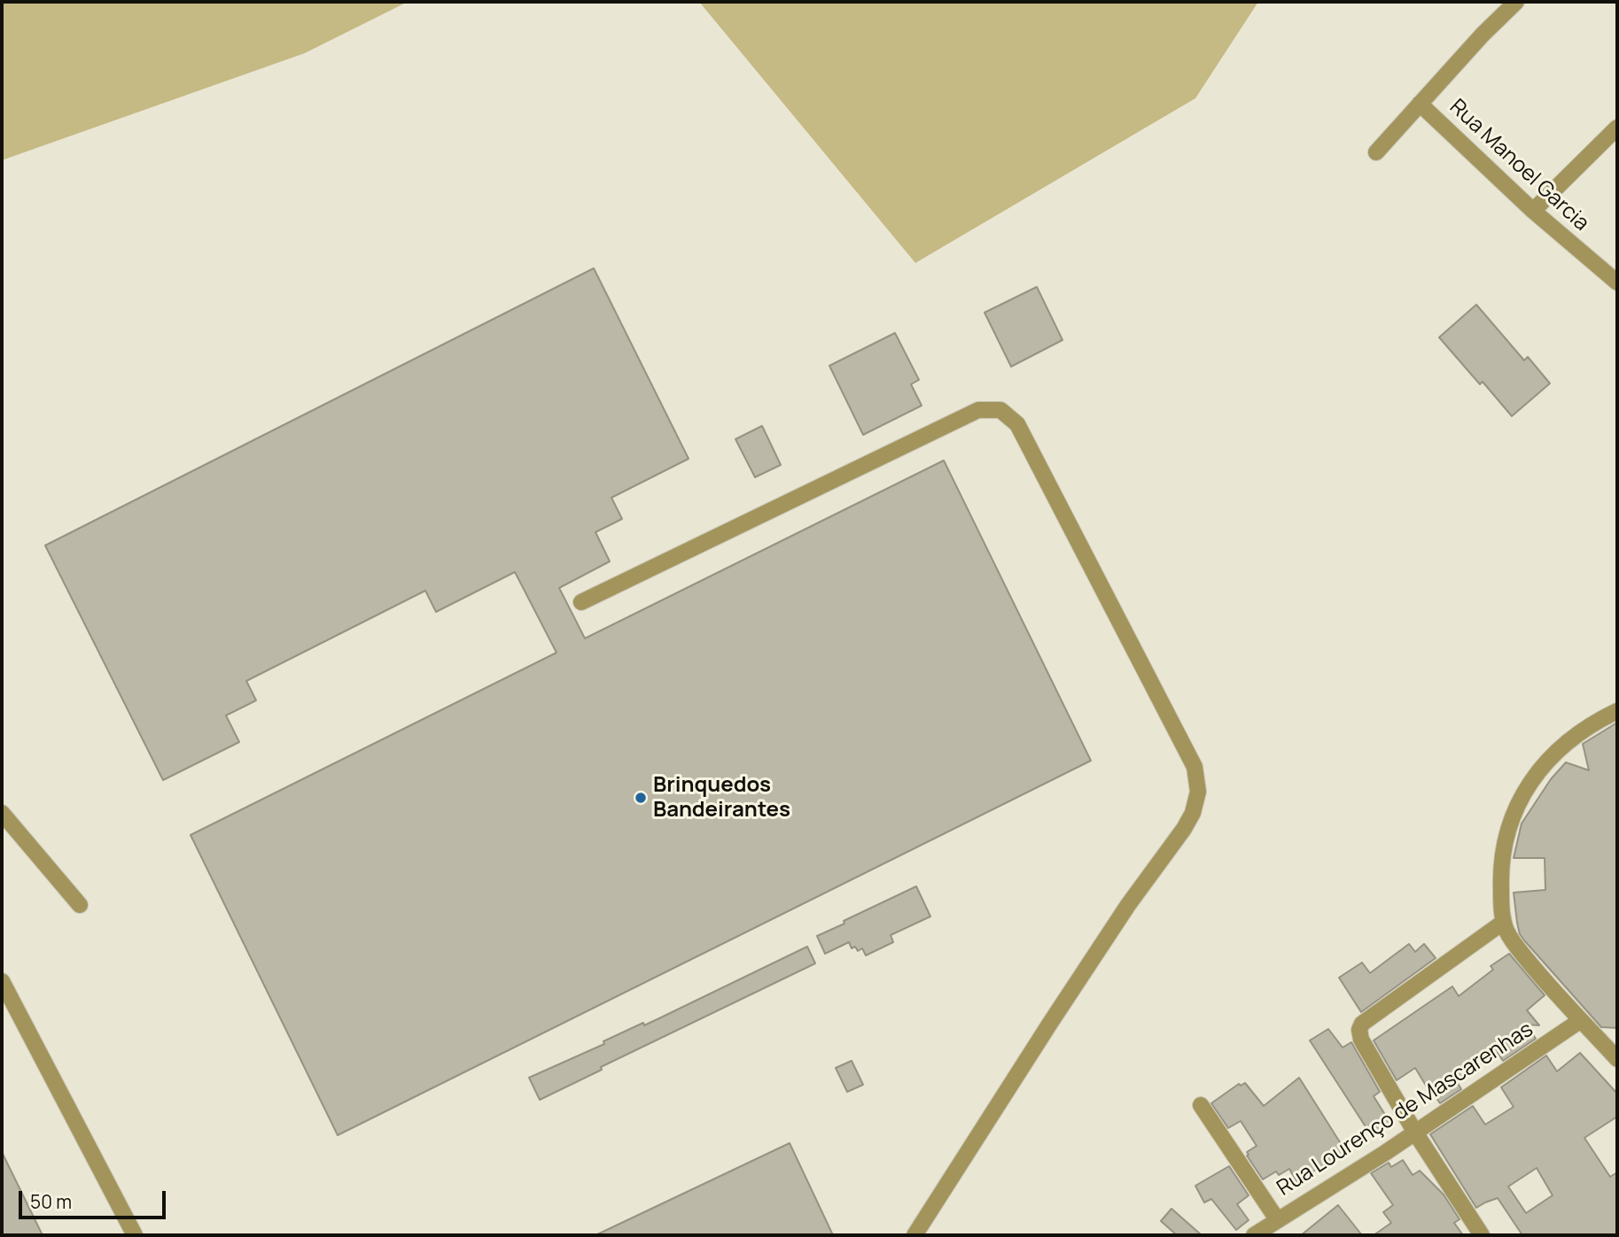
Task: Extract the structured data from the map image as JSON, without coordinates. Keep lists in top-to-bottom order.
{
  "streets": {
    "street": ["Rua Manoel Garcia", "Rua Lourenço de Mascarenhas"]
  },
  "places": ["Brinquedos Bandeirantes"],
  "scale_bar": "50 m"
}
